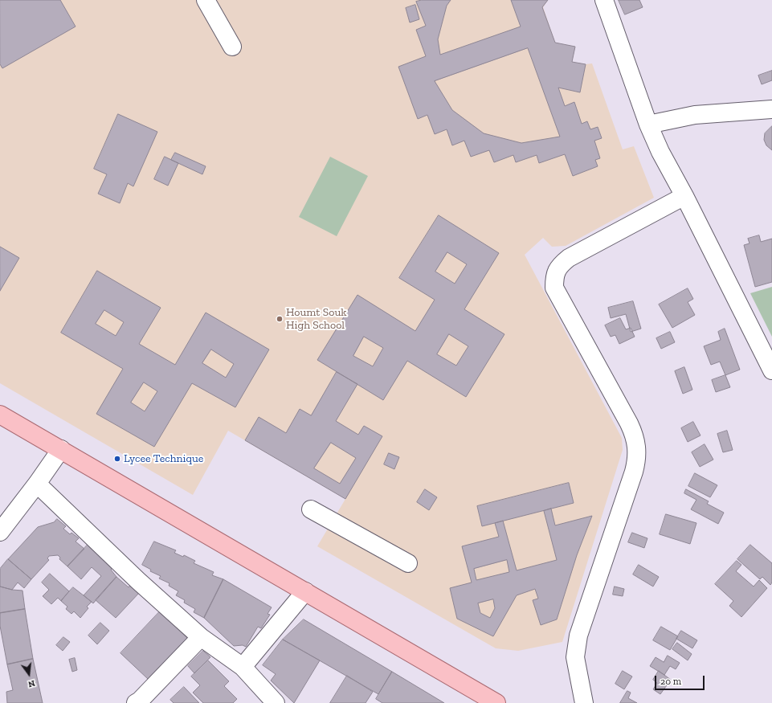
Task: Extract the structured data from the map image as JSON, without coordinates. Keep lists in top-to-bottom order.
{
  "places": ["Houmt Souk High School", "Lycee Technique"],
  "scale_bar": "20 m",
  "north": "bottom"
}
